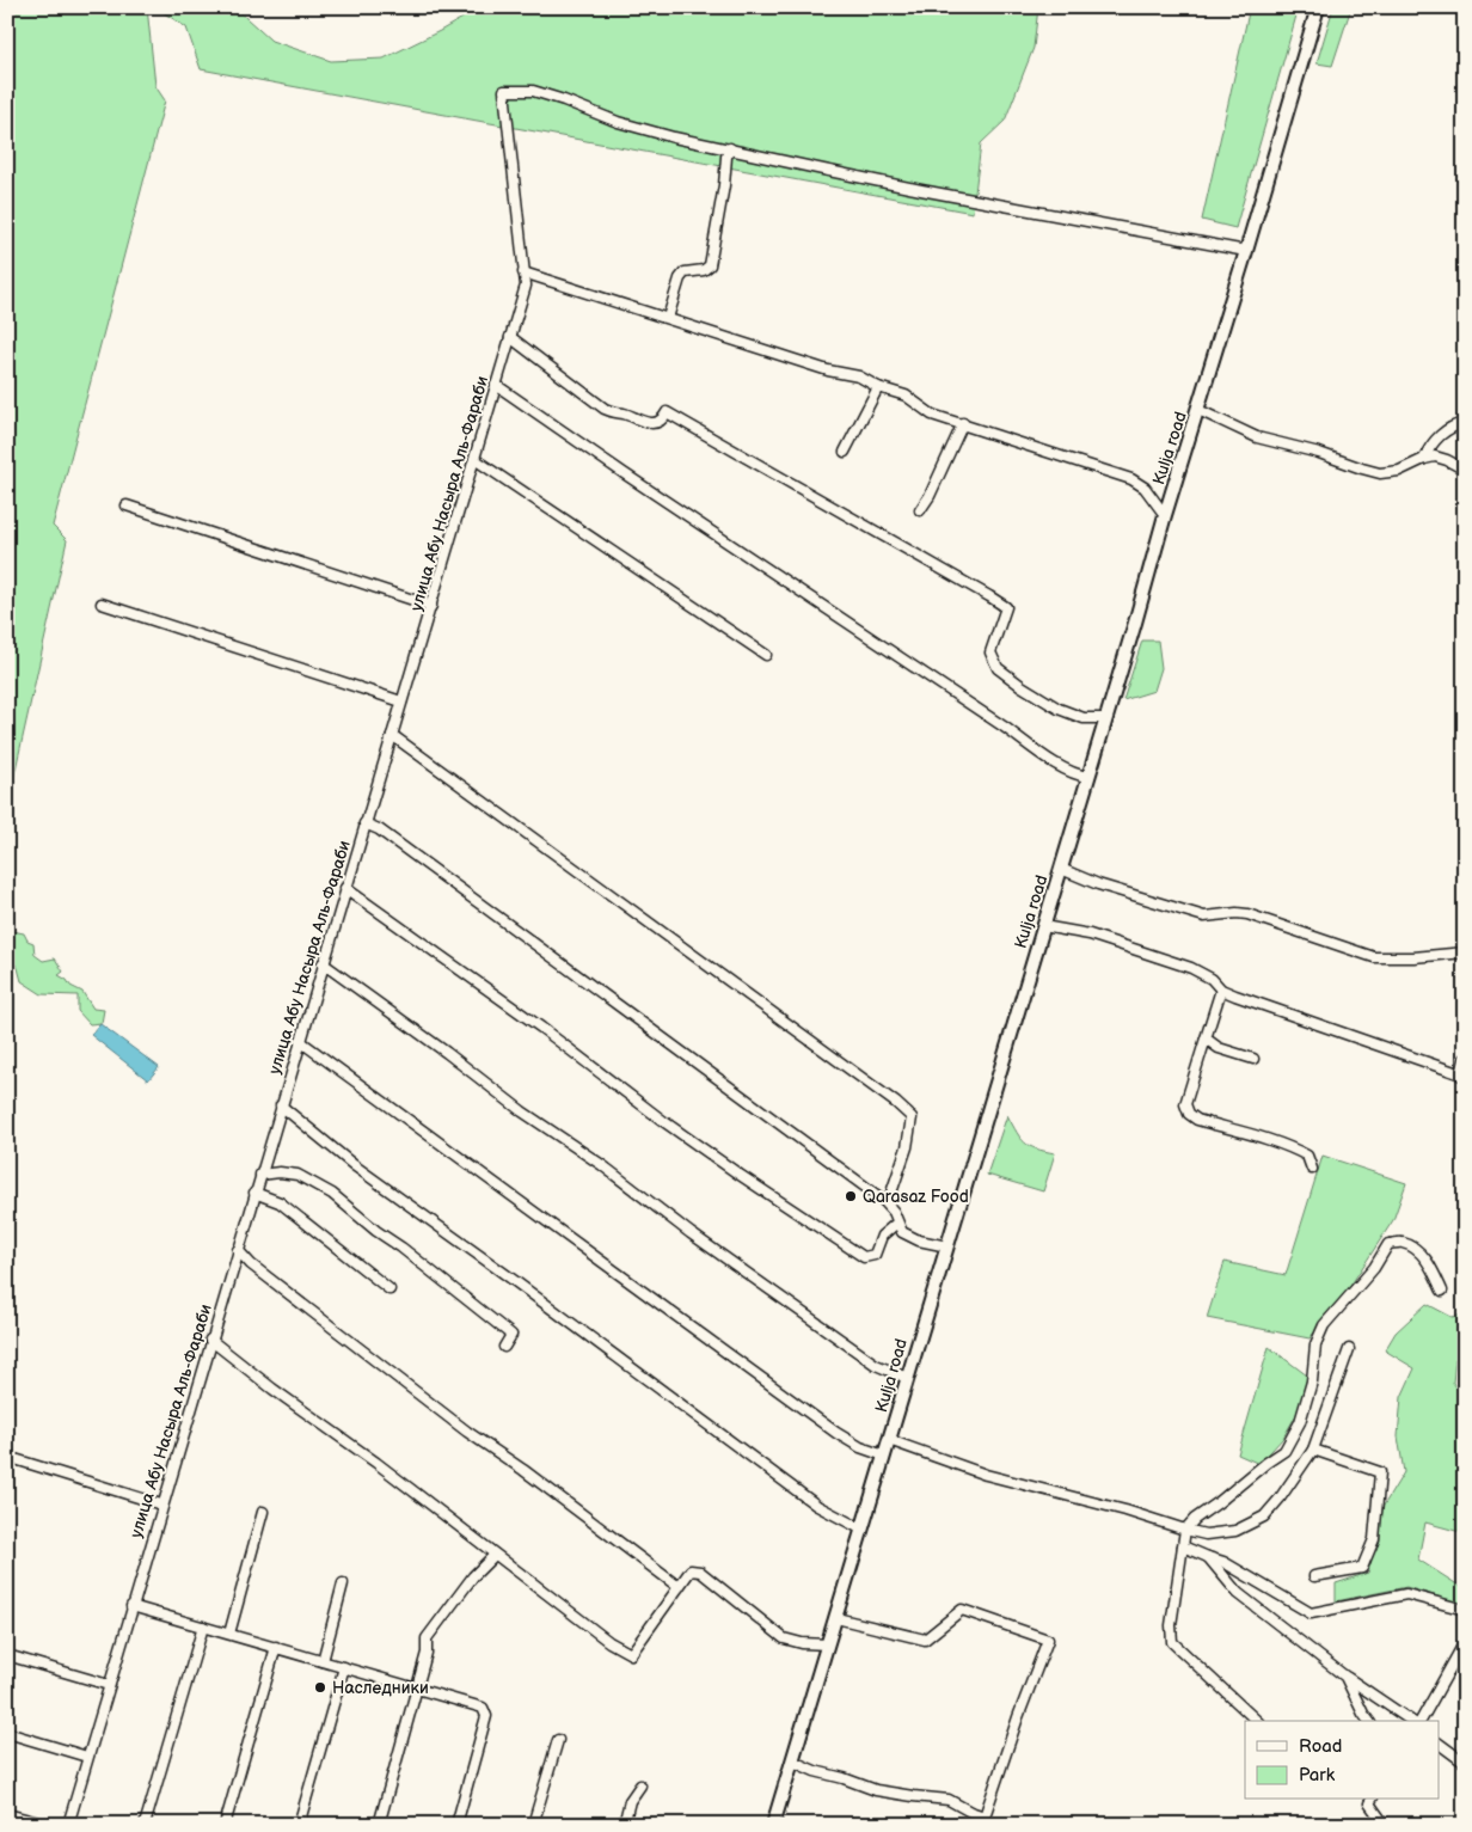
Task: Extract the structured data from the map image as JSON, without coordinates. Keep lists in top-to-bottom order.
{
  "streets": {
    "main road": ["Kulja road"],
    "street": ["улица Абу Насыра Аль-Фараби"]
  },
  "places": ["Qarasaz Food", "Наследники"],
  "legend": ["Road", "Park"]
}
